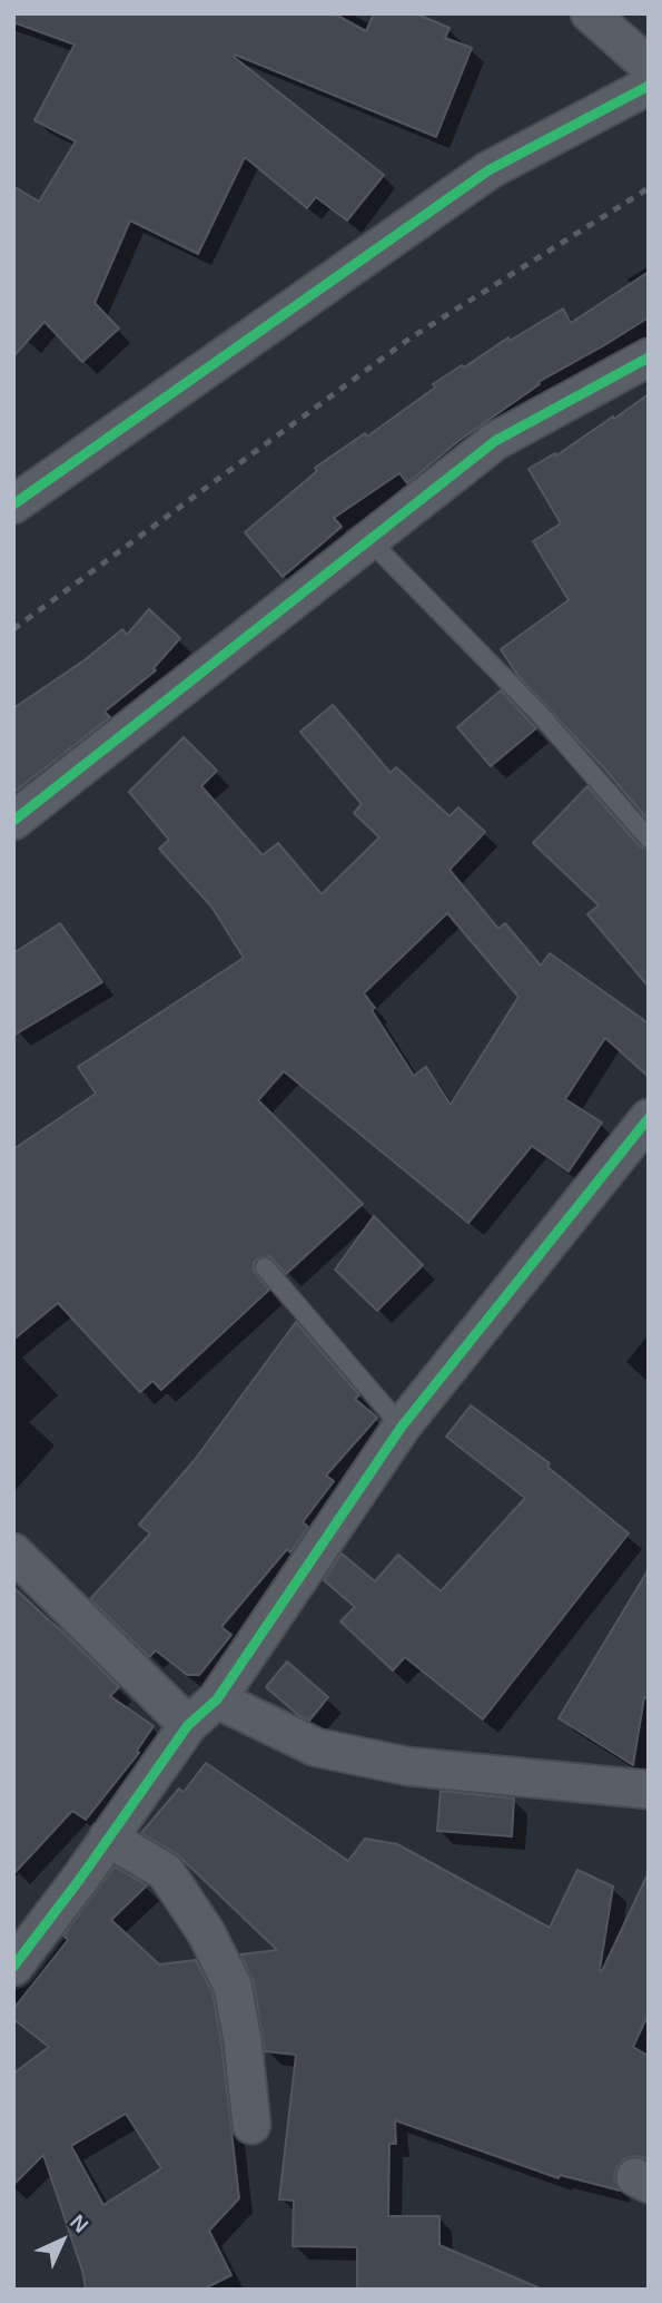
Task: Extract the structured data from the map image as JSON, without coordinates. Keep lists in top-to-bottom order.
{
  "north": "top right"
}
